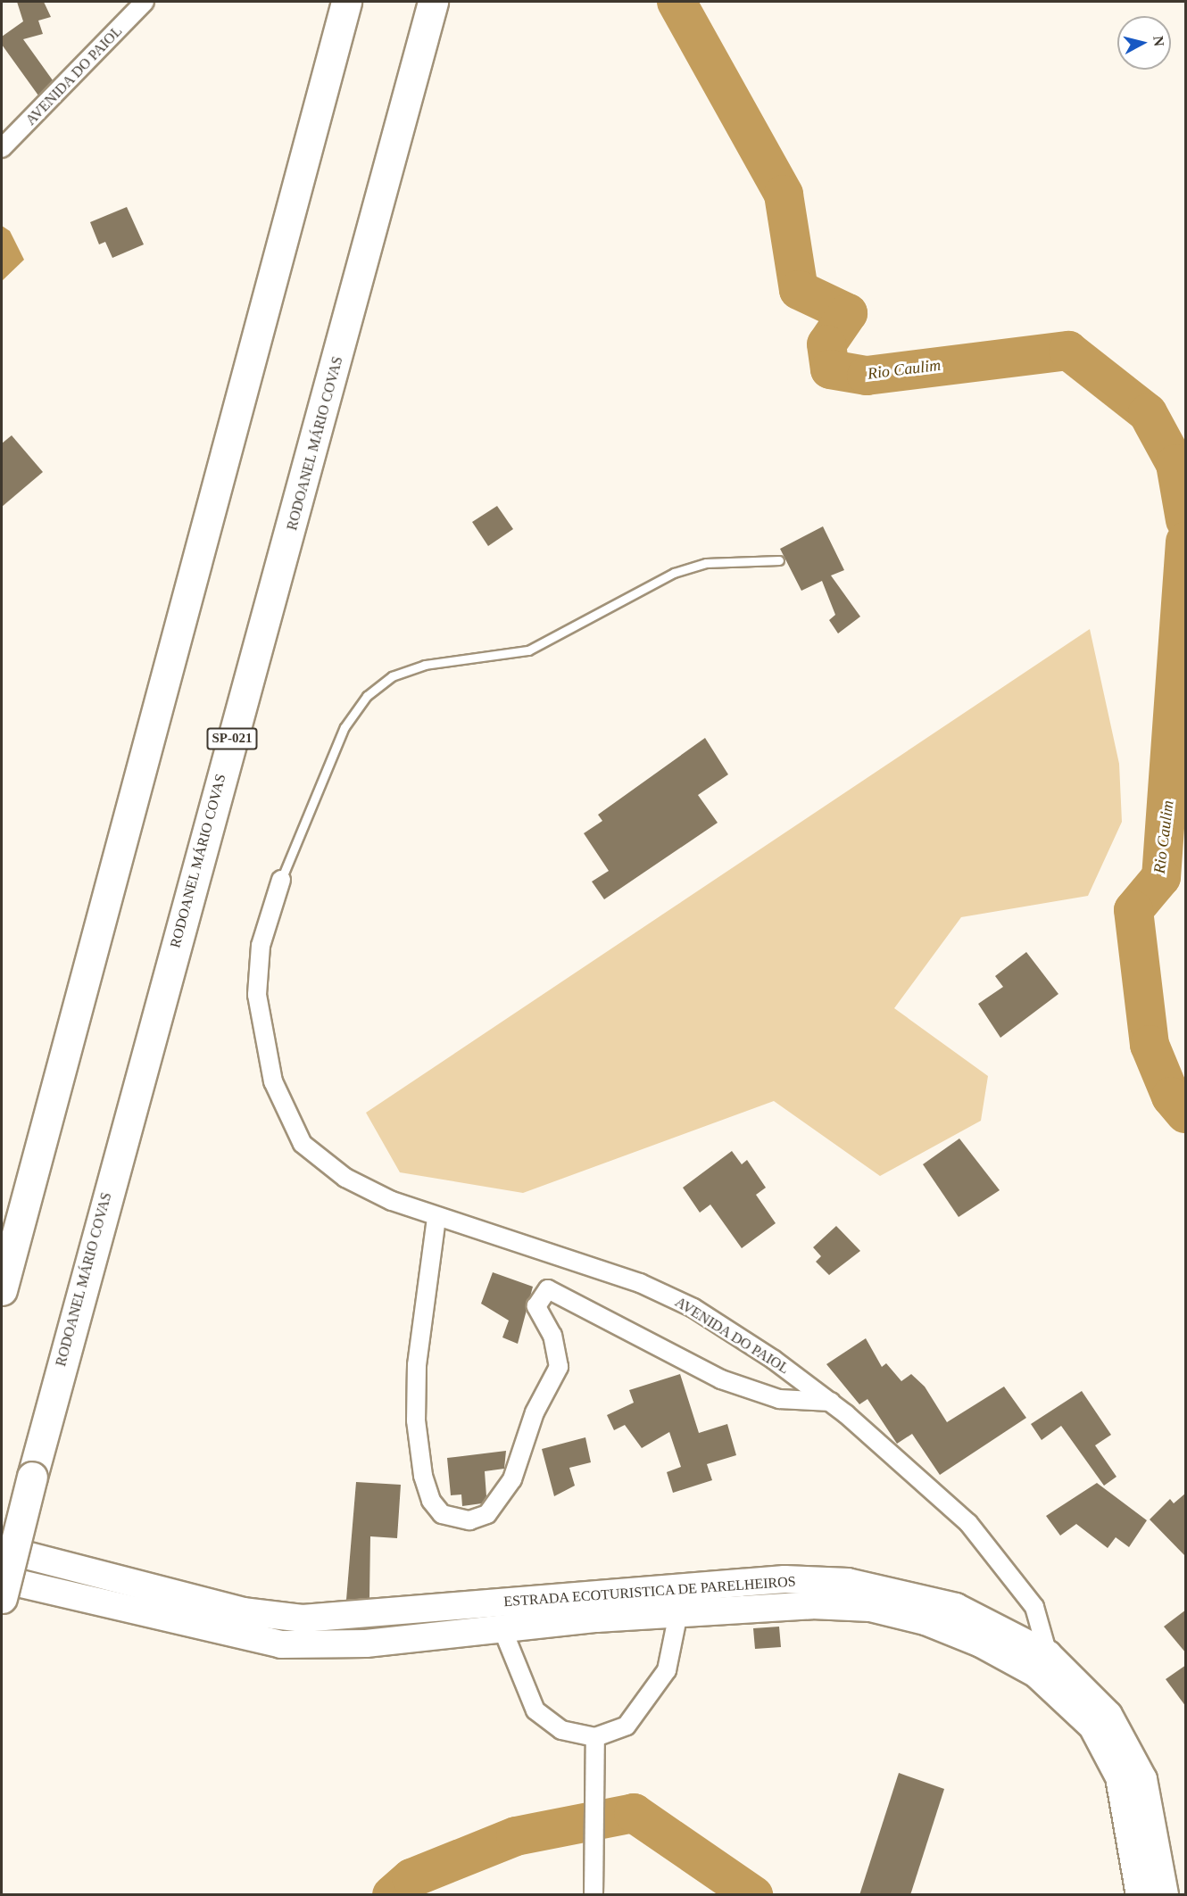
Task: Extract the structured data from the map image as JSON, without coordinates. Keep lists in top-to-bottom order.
{
  "streets": {
    "highway": ["RODOANEL MÁRIO COVAS", "SP-021"],
    "main road": ["ESTRADA ECOTURISTICA DE PARELHEIROS"],
    "street": ["AVENIDA DO PAIOL"]
  },
  "crossings": [
    ["AVENIDA DO PAIOL", "ESTRADA ECOTURISTICA DE PARELHEIROS"]
  ],
  "water": ["Rio Caulim"],
  "north": "right"
}
